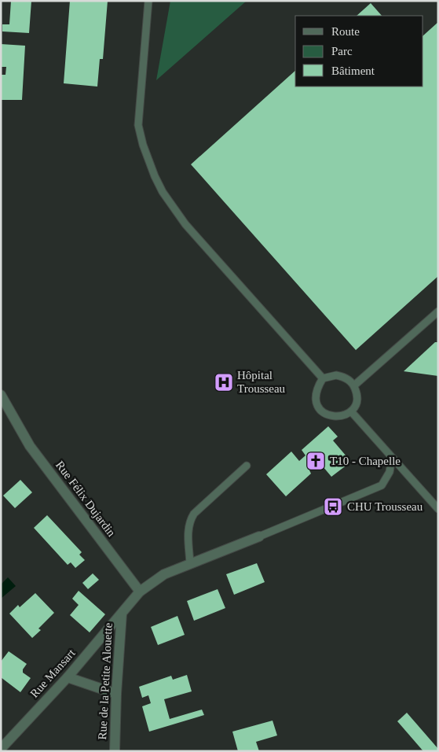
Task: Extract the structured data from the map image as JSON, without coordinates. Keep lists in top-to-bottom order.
{
  "streets": {
    "street": ["Rue Félix Dujardin", "Rue Mansart", "Rue de la Petite Alouette"]
  },
  "crossings": [
    ["Rue Mansart", "Rue de la Petite Alouette"]
  ],
  "places": {
    "hospital": ["Hôpital Trousseau"],
    "church": ["T10 - Chapelle"],
    "bus stop": ["CHU Trousseau"]
  },
  "legend": ["Route", "Parc", "Bâtiment"]
}
